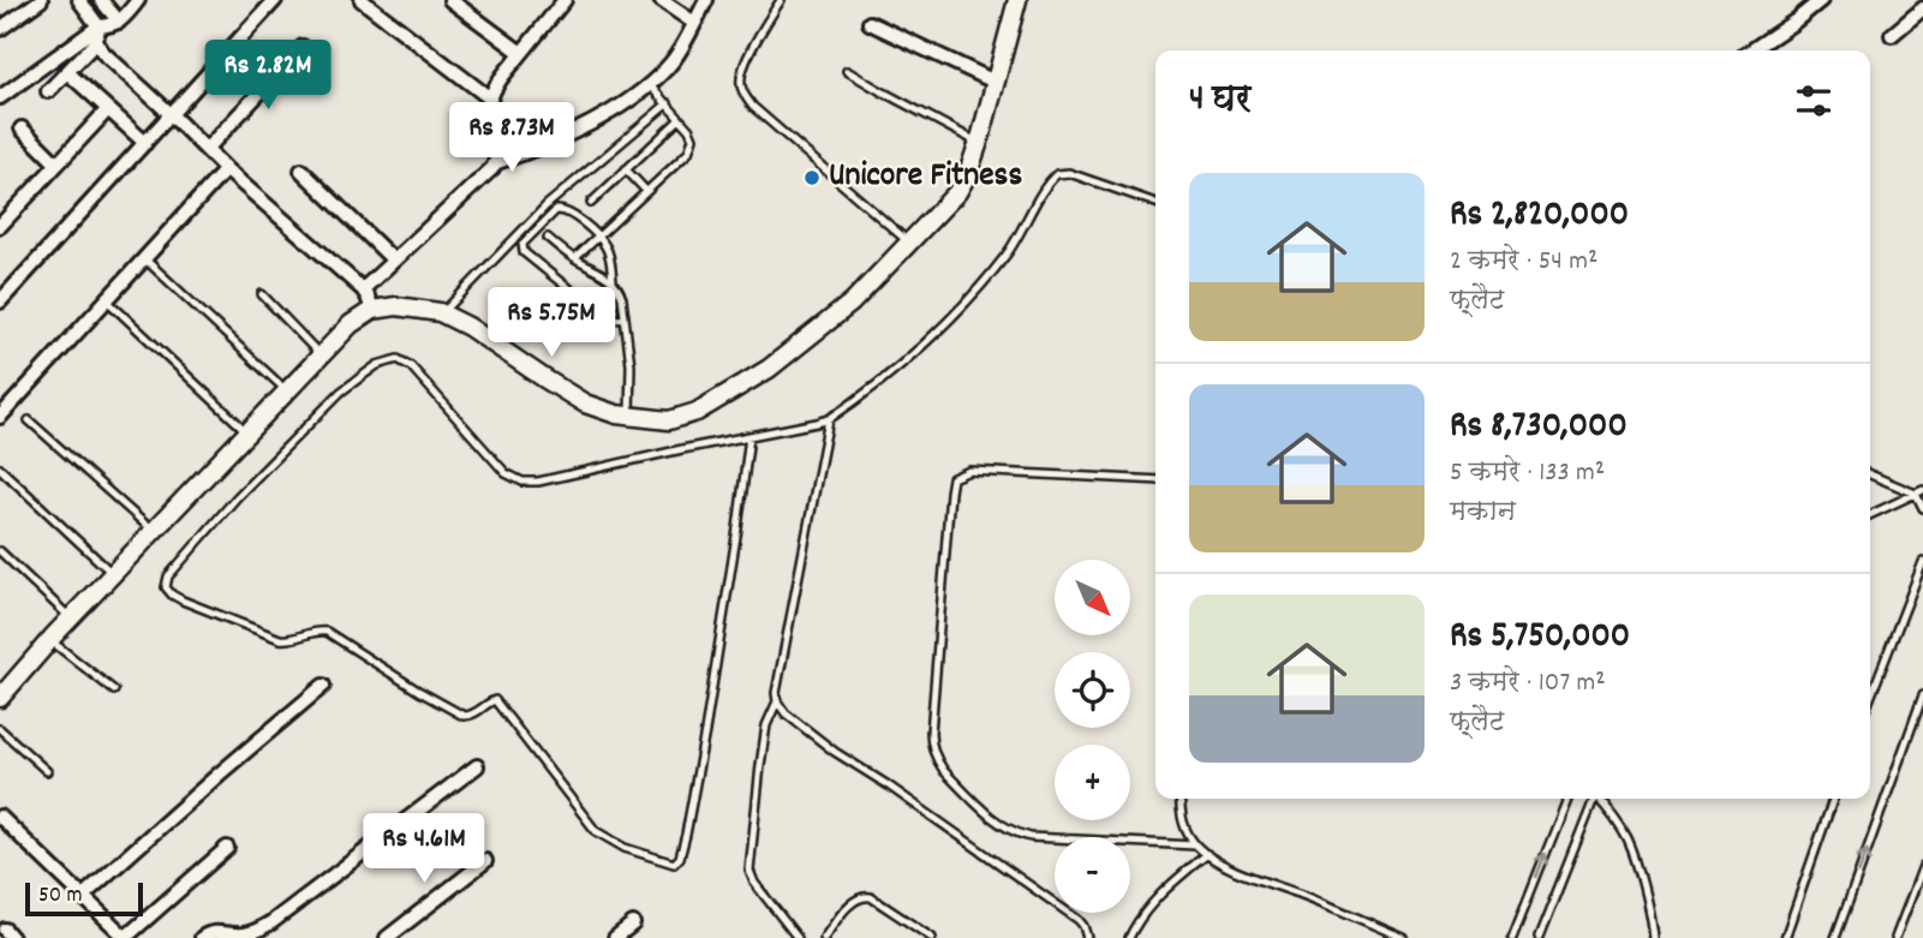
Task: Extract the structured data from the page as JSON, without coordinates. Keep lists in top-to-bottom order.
{
  "places": ["Unicore Fitness"],
  "scale_bar": "50 m",
  "north": "bottom right",
  "page": {
    "price": [
      "Rs 2.82M",
      "Rs 8.73M",
      "Rs 5.75M",
      "Rs 4.61M"
    ],
    "heading": "4 घर",
    "list": [
      {
        "name": "Rs 2,820,000",
        "note": "2 कमरे · 54 m² · फ़्लैट"
      },
      {
        "name": "Rs 8,730,000",
        "note": "5 कमरे · 133 m² · मकान"
      },
      {
        "name": "Rs 5,750,000",
        "note": "3 कमरे · 107 m² · फ़्लैट"
      }
    ],
    "map_buttons": ["+", "−"],
    "scale": "50 m"
  }
}
